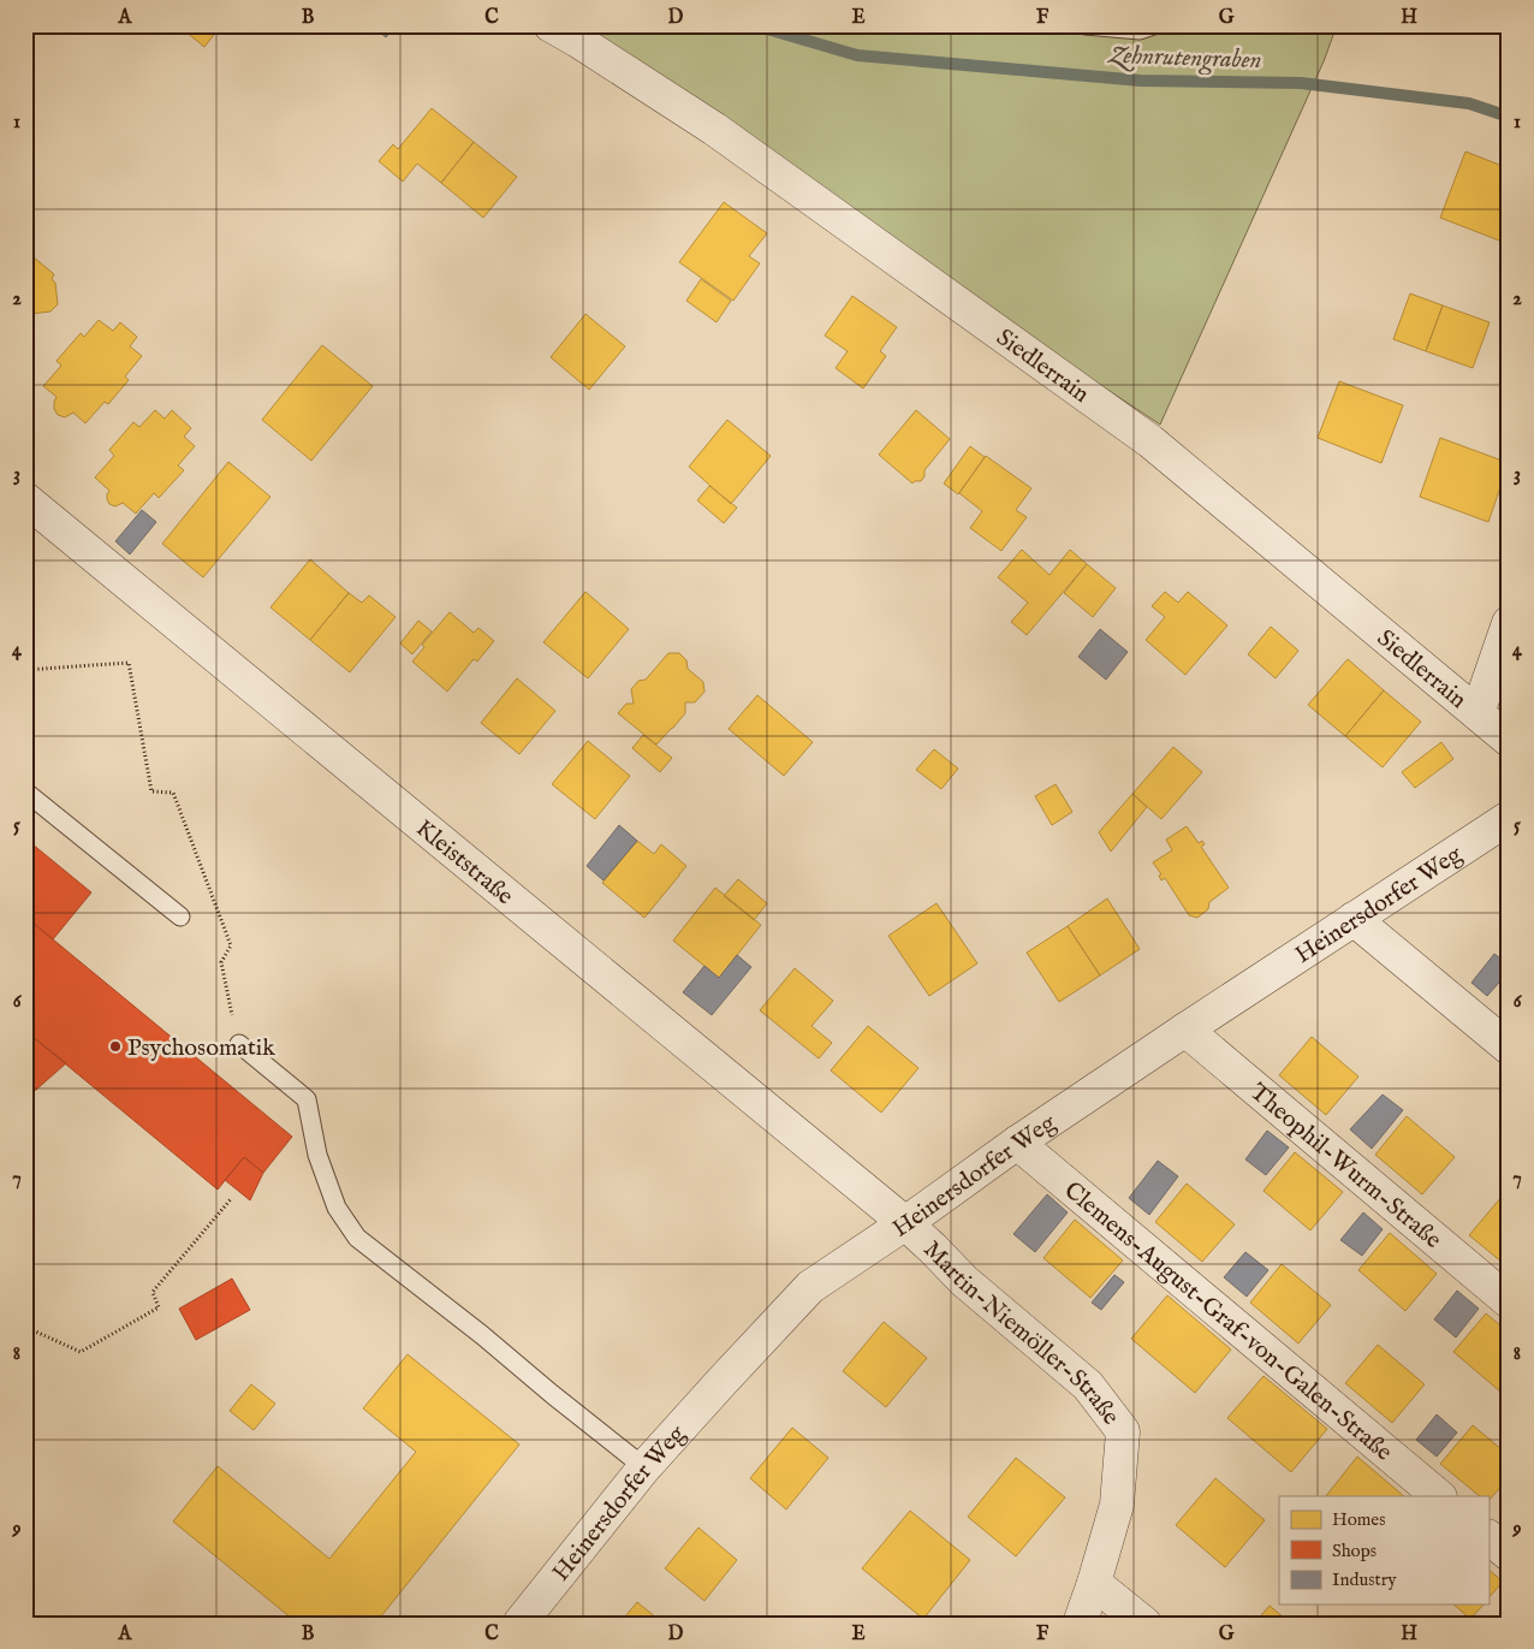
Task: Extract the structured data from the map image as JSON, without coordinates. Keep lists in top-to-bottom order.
{
  "streets": {
    "street": [
      "Siedlerrain",
      "Kleiststraße",
      "Heinersdorfer Weg",
      "Theophil-Wurm-Straße",
      "Clemens-August-Graf-von-Galen-Straße",
      "Martin-Niemöller-Straße"
    ]
  },
  "crossings": [
    ["Kleiststraße", "Heinersdorfer Weg"],
    ["Kleiststraße", "Martin-Niemöller-Straße"],
    ["Heinersdorfer Weg", "Theophil-Wurm-Straße"],
    ["Heinersdorfer Weg", "Clemens-August-Graf-von-Galen-Straße"],
    ["Heinersdorfer Weg", "Martin-Niemöller-Straße"]
  ],
  "water": ["Zehnrutengraben"],
  "places": ["Psychosomatik"],
  "legend": ["Homes", "Shops", "Industry"],
  "grid": {
    "columns": [
      "A",
      "B",
      "C",
      "D",
      "E",
      "F",
      "G",
      "H"
    ],
    "rows": [
      "1",
      "2",
      "3",
      "4",
      "5",
      "6",
      "7",
      "8",
      "9"
    ]
  }
}
